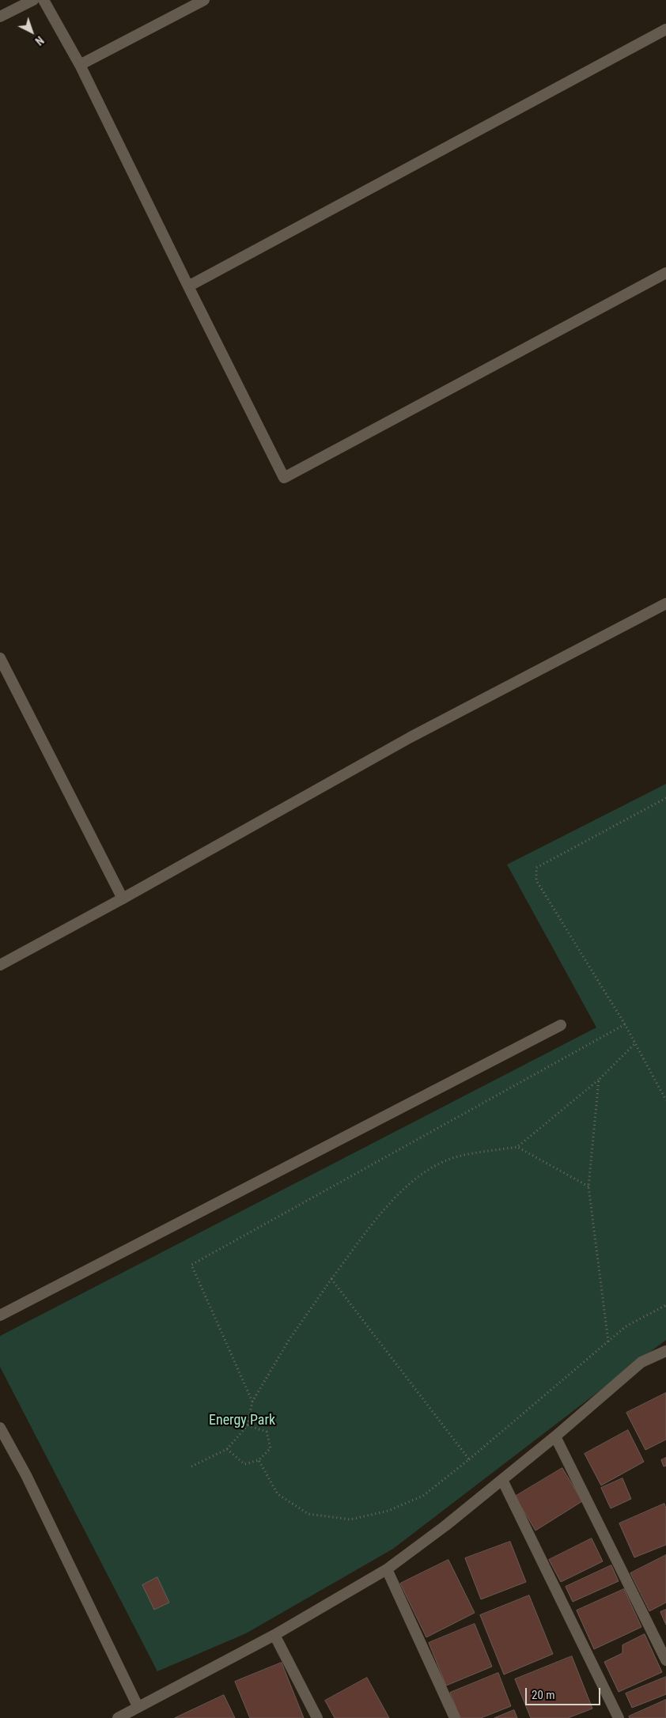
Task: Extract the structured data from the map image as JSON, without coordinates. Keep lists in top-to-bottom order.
{
  "parks": ["Energy Park"],
  "scale_bar": "20 m",
  "north": "bottom right"
}
